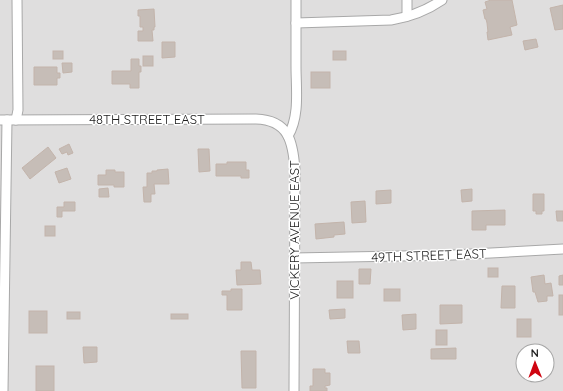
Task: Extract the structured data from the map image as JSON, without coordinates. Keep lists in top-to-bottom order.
{
  "streets": {
    "street": ["48TH STREET EAST", "VICKERY AVENUE EAST", "49TH STREET EAST"]
  },
  "crossings": [
    ["48TH STREET EAST", "VICKERY AVENUE EAST"],
    ["VICKERY AVENUE EAST", "49TH STREET EAST"]
  ],
  "north": "top"
}
